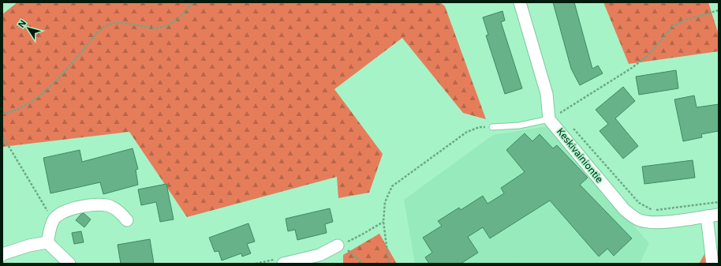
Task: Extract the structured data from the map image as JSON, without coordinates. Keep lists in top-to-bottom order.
{
  "streets": {
    "street": ["Keskivainiontie"]
  },
  "north": "top left"
}
